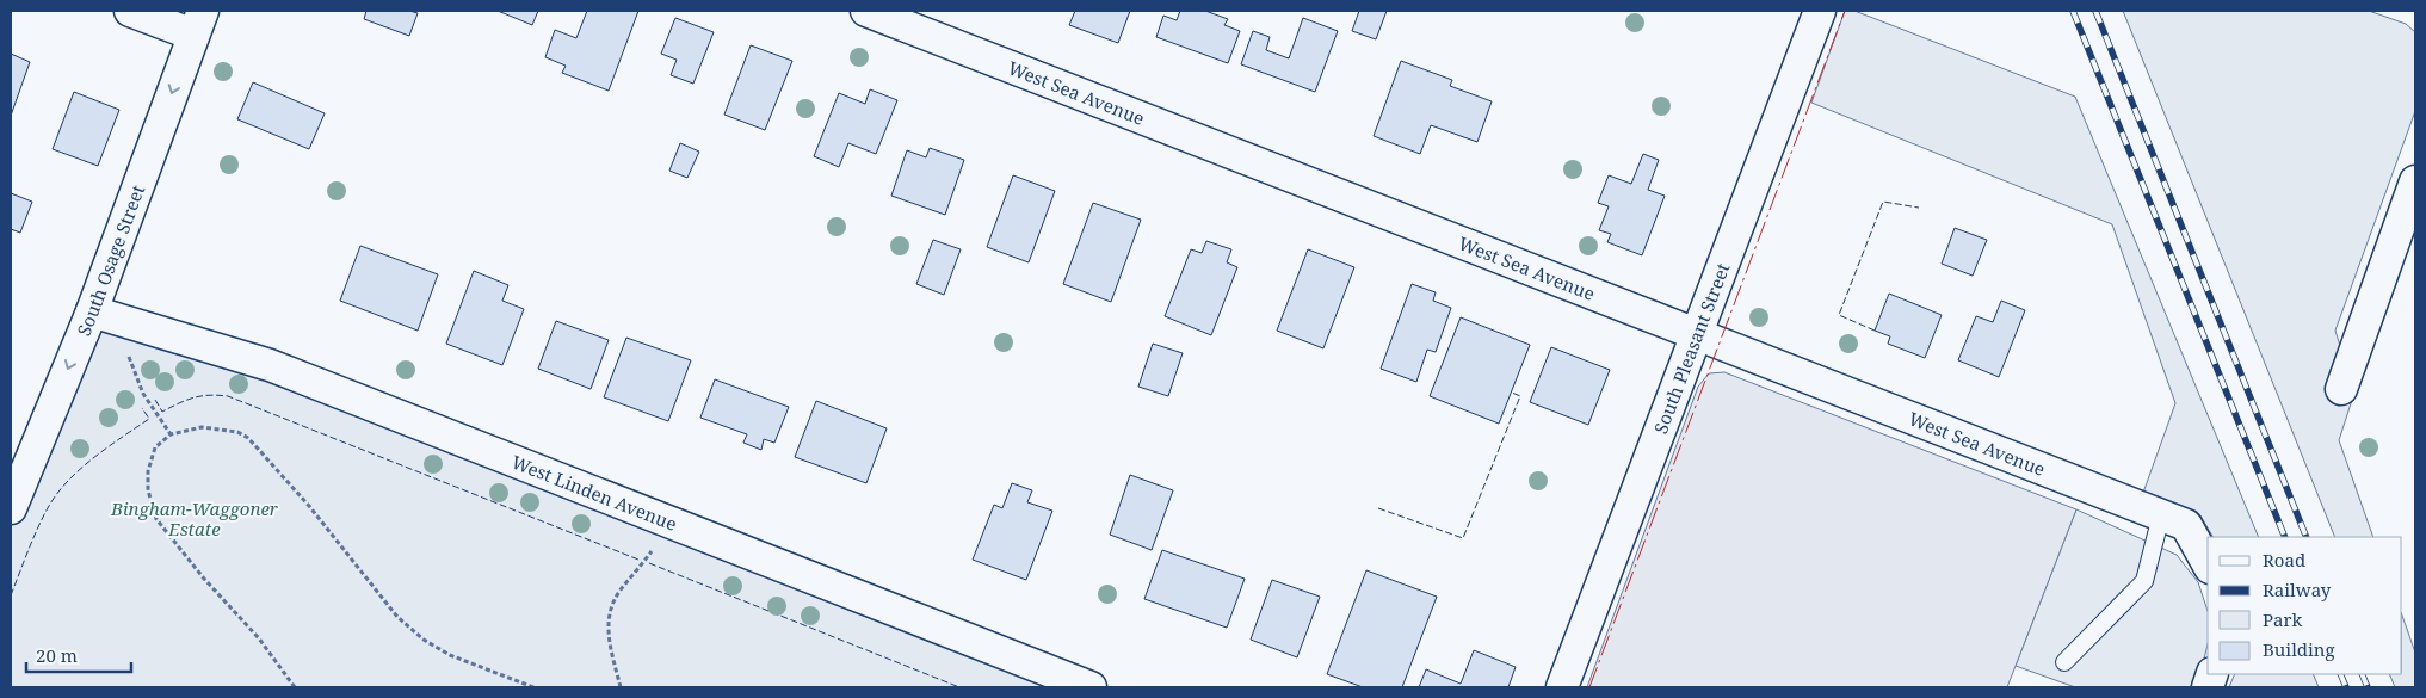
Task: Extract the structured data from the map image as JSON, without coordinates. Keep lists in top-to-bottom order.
{
  "streets": {
    "street": [
      "West Sea Avenue",
      "South Osage Street",
      "South Pleasant Street",
      "West Linden Avenue"
    ]
  },
  "crossings": [
    ["West Sea Avenue", "South Pleasant Street"],
    ["South Osage Street", "West Linden Avenue"]
  ],
  "one_way": ["South Osage Street"],
  "parks": ["Bingham-Waggoner Estate"],
  "legend": [
    "Road",
    "Railway",
    "Park",
    "Building"
  ],
  "scale_bar": "20 m"
}
